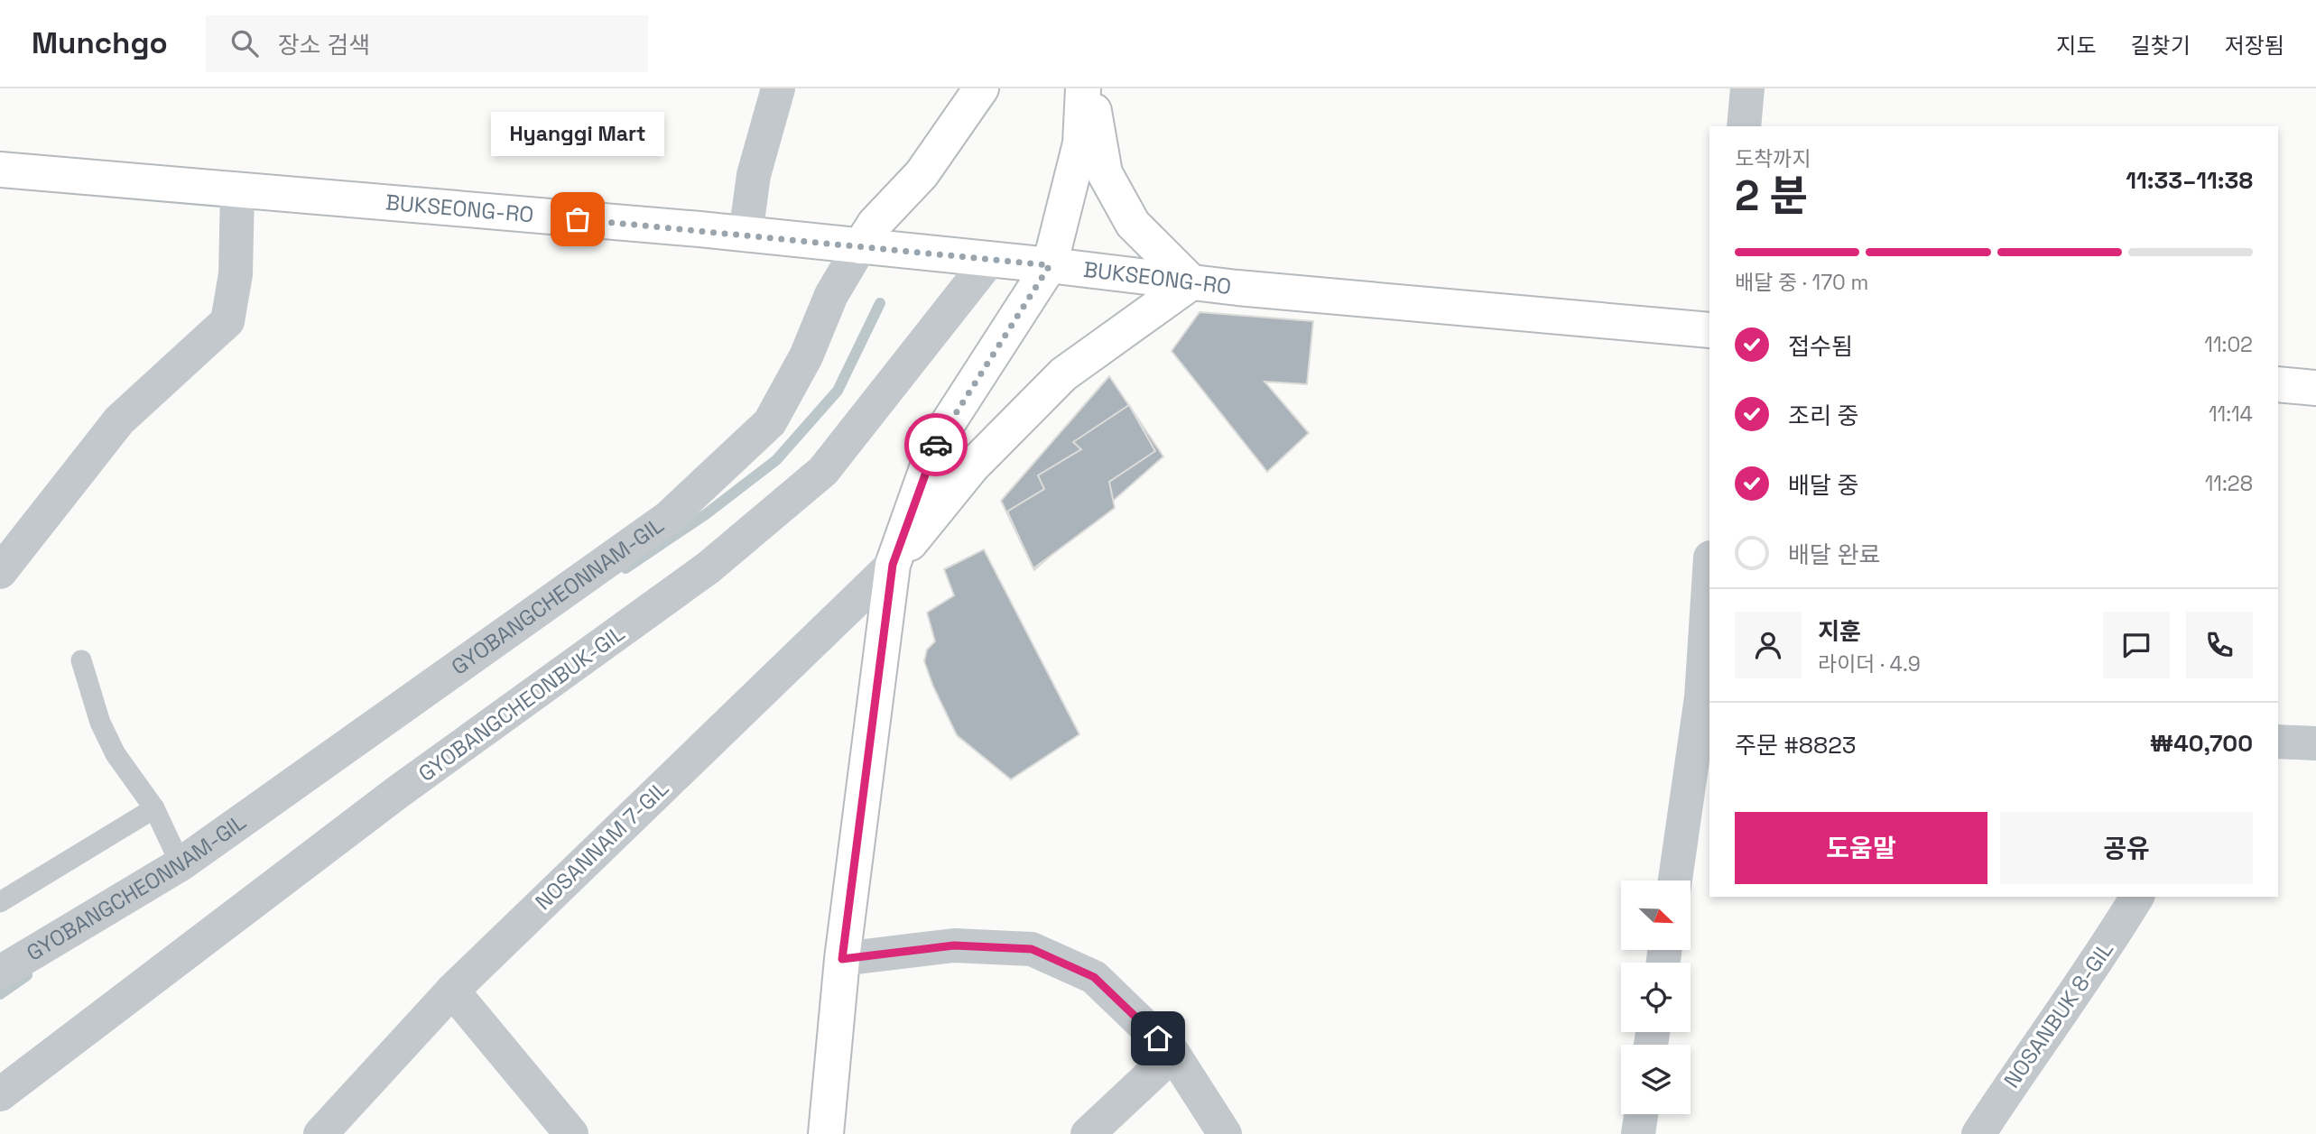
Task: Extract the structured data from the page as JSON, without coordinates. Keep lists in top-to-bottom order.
{
  "streets": {
    "main road": ["BUKSEONG-RO", "GYOBANGCHEONNAM-GIL"],
    "street": ["GYOBANGCHEONBUK-GIL", "NOSANNAM 7-GIL", "NOSANBUK 8-GIL"]
  },
  "crossings": [
    ["BUKSEONG-RO", "GYOBANGCHEONNAM-GIL"],
    ["BUKSEONG-RO", "GYOBANGCHEONBUK-GIL"]
  ],
  "places": ["Hyanggi Mart"],
  "north": "bottom right",
  "page": {
    "header": "Munchgo",
    "search": "장소 검색",
    "nav": ["지도", "길찾기", "저장됨"],
    "bubble": "Hyanggi Mart",
    "heading": ["2 분", "도착까지", "11:33–11:38"],
    "panel": [
      "지훈",
      "라이더 · 4.9",
      "주문 #8823",
      "₩40,700"
    ],
    "bar": "배달 중 · 170 m",
    "list": [
      ["접수됨", "11:02"],
      ["조리 중", "11:14"],
      ["배달 중", "11:28"],
      "배달 완료"
    ],
    "buttons": ["도움말", "공유"]
  }
}
